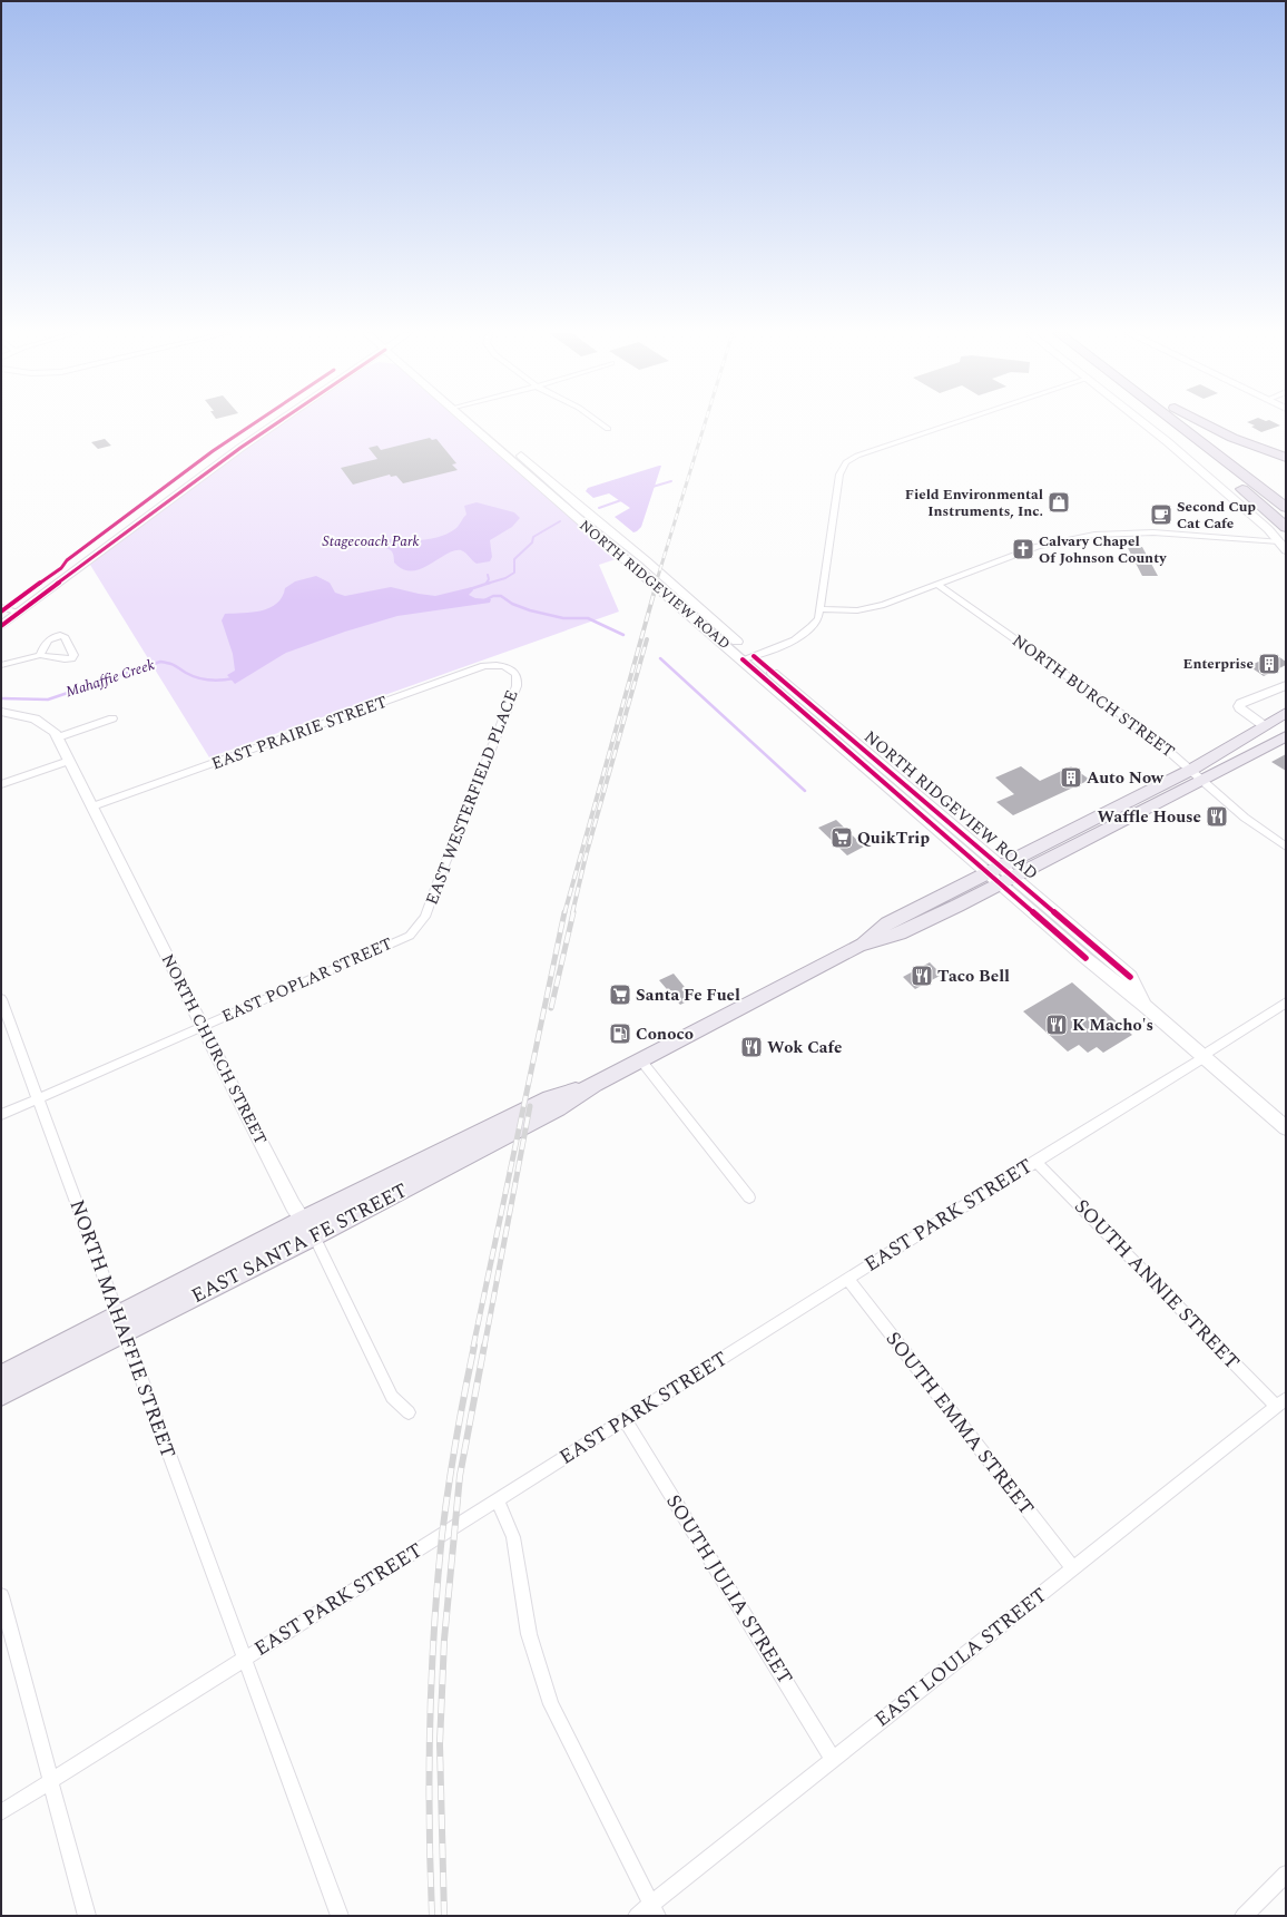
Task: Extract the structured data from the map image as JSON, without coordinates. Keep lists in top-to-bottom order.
{
  "streets": {
    "main road": ["NORTH RIDGEVIEW ROAD", "NORTH CHURCH STREET", "EAST SANTA FE STREET"],
    "street": [
      "NORTH BURCH STREET",
      "EAST PRAIRIE STREET",
      "EAST WESTERFIELD PLACE",
      "EAST POPLAR STREET",
      "EAST PARK STREET",
      "SOUTH ANNIE STREET",
      "NORTH MAHAFFIE STREET",
      "SOUTH EMMA STREET",
      "SOUTH JULIA STREET",
      "EAST LOULA STREET"
    ]
  },
  "crossings": [
    ["NORTH RIDGEVIEW ROAD", "EAST PARK STREET"],
    ["NORTH RIDGEVIEW ROAD", "EAST SANTA FE STREET"],
    ["NORTH BURCH STREET", "EAST SANTA FE STREET"],
    ["EAST PRAIRIE STREET", "EAST WESTERFIELD PLACE"],
    ["EAST PRAIRIE STREET", "NORTH CHURCH STREET"],
    ["EAST WESTERFIELD PLACE", "EAST POPLAR STREET"],
    ["EAST POPLAR STREET", "NORTH CHURCH STREET"],
    ["EAST POPLAR STREET", "NORTH MAHAFFIE STREET"],
    ["NORTH CHURCH STREET", "EAST SANTA FE STREET"],
    ["EAST PARK STREET", "SOUTH ANNIE STREET"],
    ["EAST PARK STREET", "NORTH MAHAFFIE STREET"],
    ["EAST PARK STREET", "SOUTH EMMA STREET"],
    ["EAST PARK STREET", "SOUTH JULIA STREET"],
    ["EAST SANTA FE STREET", "NORTH MAHAFFIE STREET"],
    ["SOUTH ANNIE STREET", "EAST LOULA STREET"],
    ["SOUTH EMMA STREET", "EAST LOULA STREET"],
    ["SOUTH JULIA STREET", "EAST LOULA STREET"]
  ],
  "water": ["Mahaffie Creek"],
  "parks": ["Stagecoach Park"],
  "places": {
    "shop": ["Field Environmental Instruments, Inc."],
    "cafe": ["Second Cup Cat Cafe"],
    "church": ["Calvary Chapel Of Johnson County"],
    "building": ["Enterprise", "Auto Now"],
    "restaurant": [
      "Waffle House",
      "Taco Bell",
      "K Macho's",
      "Wok Cafe"
    ],
    "supermarket": ["QuikTrip", "Santa Fe Fuel"],
    "fuel station": ["Conoco"]
  }
}
